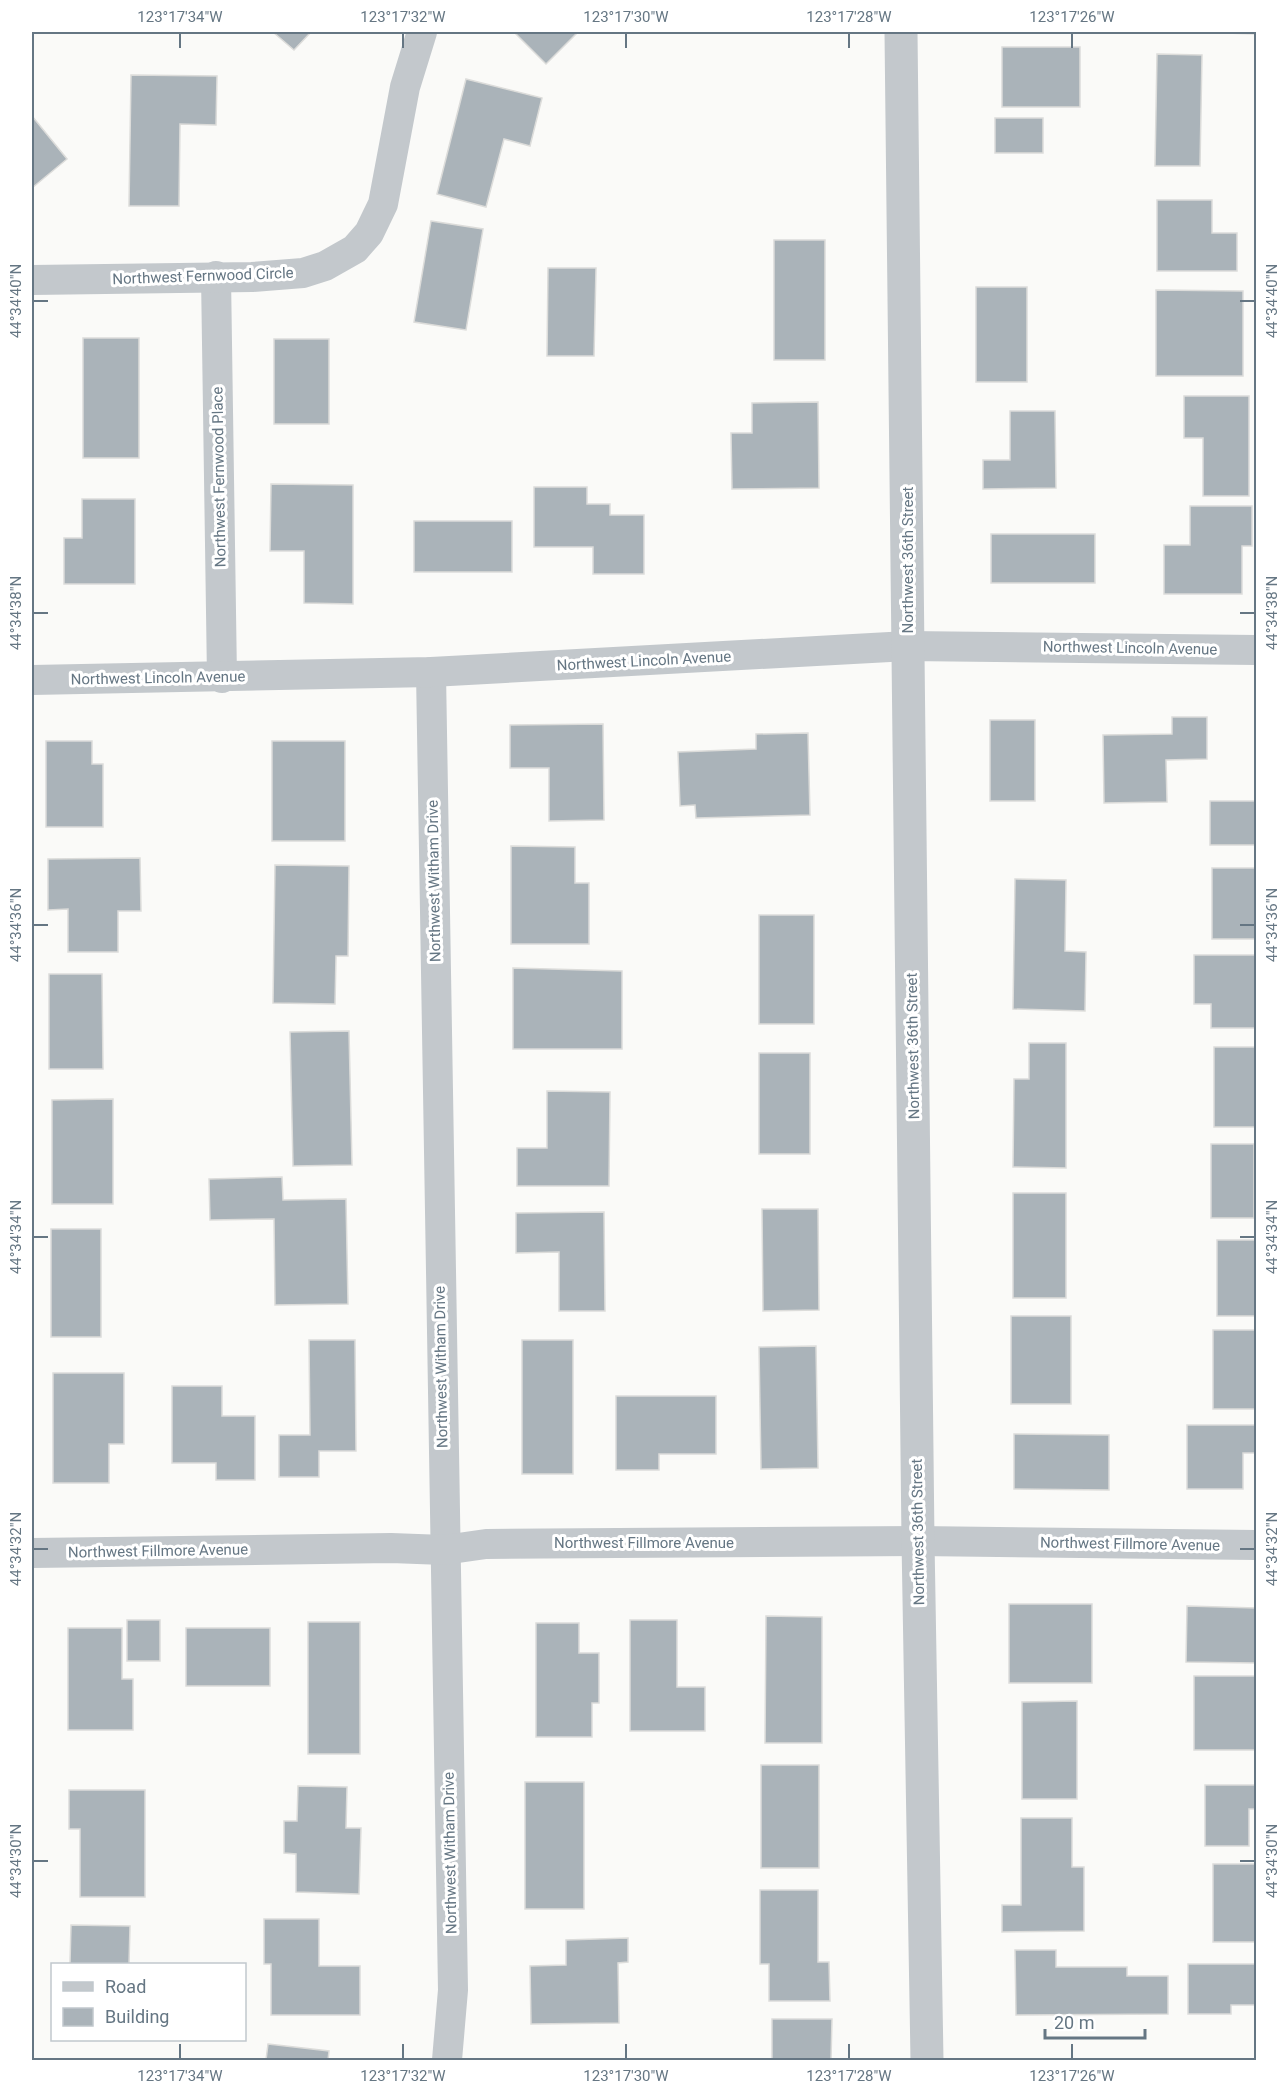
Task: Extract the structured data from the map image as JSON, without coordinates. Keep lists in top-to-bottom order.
{
  "streets": {
    "street": [
      "Northwest Fernwood Circle",
      "Northwest Fernwood Place",
      "Northwest 36th Street",
      "Northwest Lincoln Avenue",
      "Northwest Witham Drive",
      "Northwest Fillmore Avenue"
    ]
  },
  "crossings": [
    ["Northwest Fernwood Circle", "Northwest Fernwood Place"],
    ["Northwest Fernwood Place", "Northwest Lincoln Avenue"],
    ["Northwest 36th Street", "Northwest Lincoln Avenue"],
    ["Northwest 36th Street", "Northwest Fillmore Avenue"],
    ["Northwest Lincoln Avenue", "Northwest Witham Drive"],
    ["Northwest Witham Drive", "Northwest Fillmore Avenue"]
  ],
  "legend": ["Road", "Building"],
  "scale_bar": "20 m",
  "coordinates": [
    "123°17'34\"W",
    "123°17'32\"W",
    "123°17'30\"W",
    "123°17'28\"W",
    "123°17'26\"W",
    "44°34'40\"N",
    "44°34'38\"N",
    "44°34'36\"N",
    "44°34'34\"N",
    "44°34'32\"N",
    "44°34'30\"N"
  ]
}
